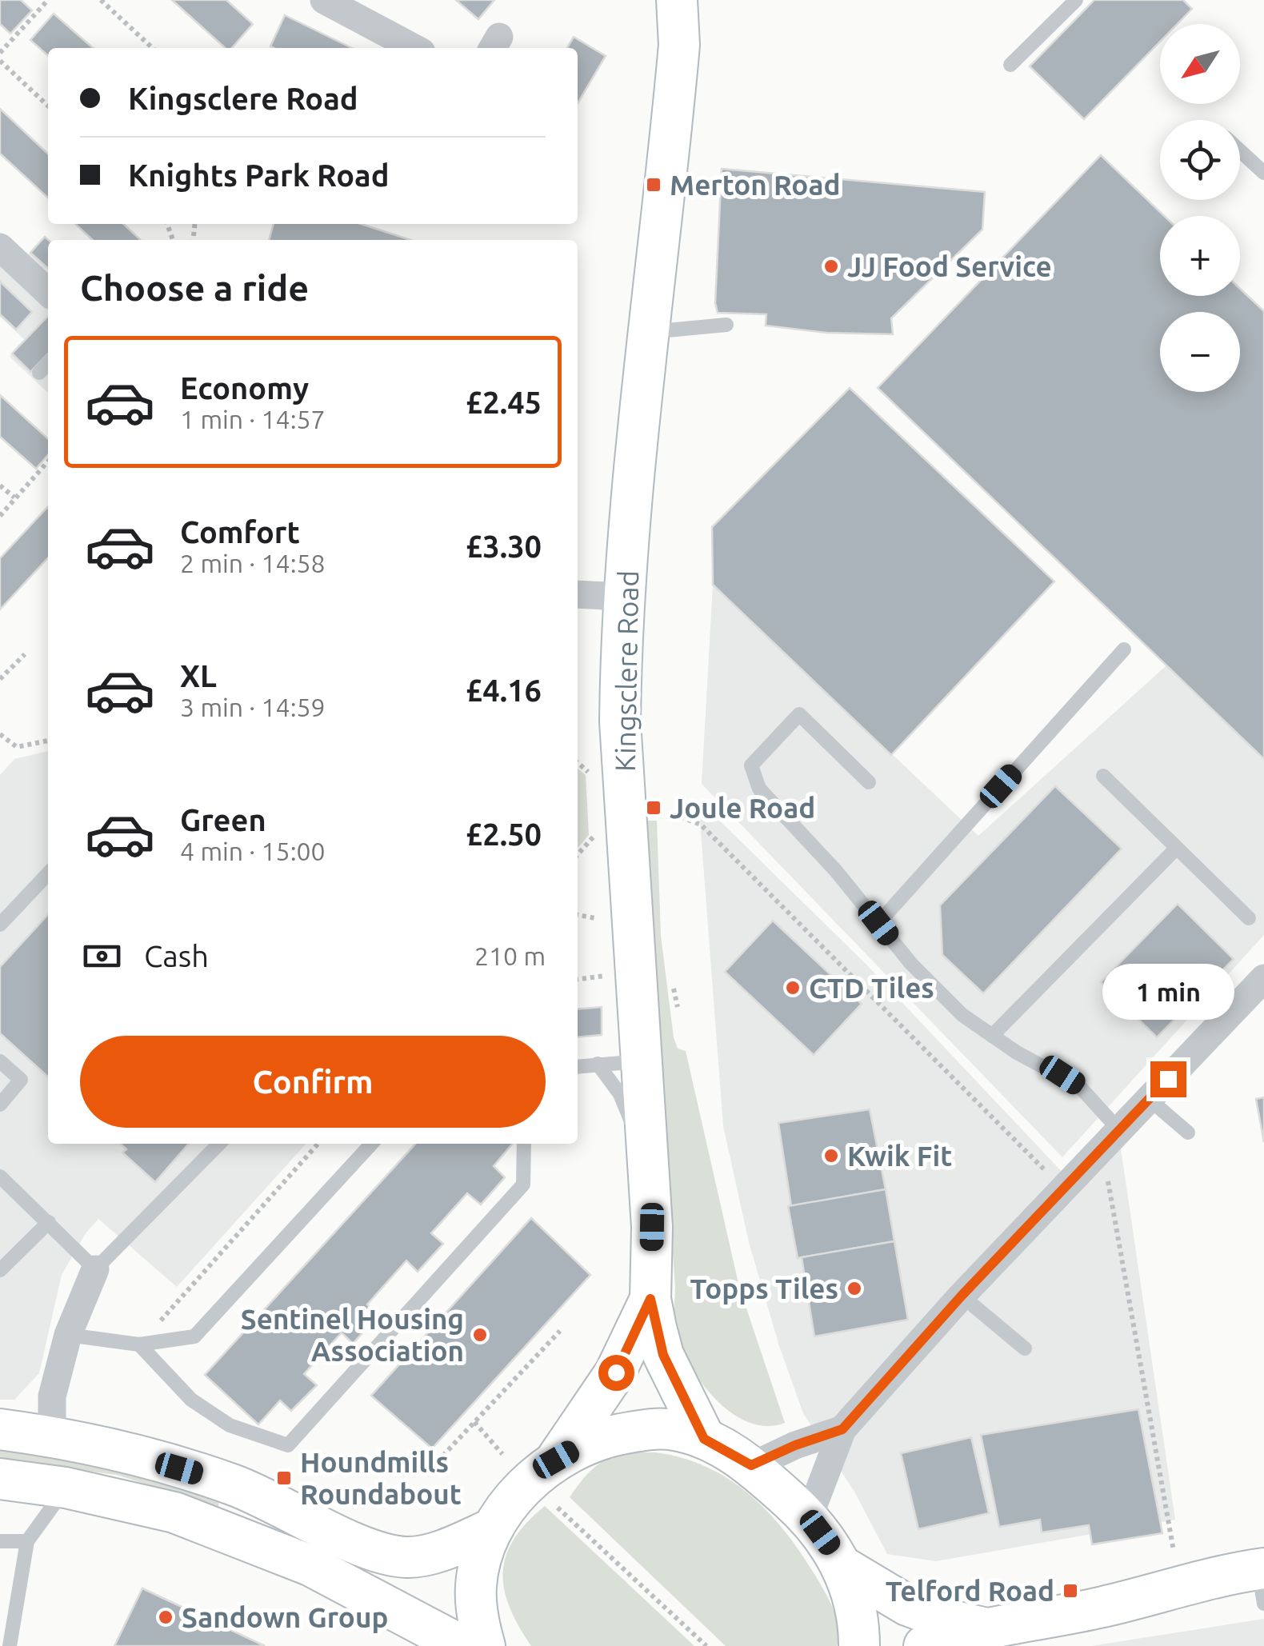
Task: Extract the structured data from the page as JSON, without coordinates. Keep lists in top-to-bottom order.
{
  "streets": {
    "street": ["Kingsclere Road"]
  },
  "places": {
    "transit": [
      "Merton Road",
      "Joule Road",
      "Houndmills Roundabout",
      "Telford Road"
    ],
    "other": [
      "JJ Food Service",
      "CTD Tiles",
      "Kwik Fit",
      "Topps Tiles",
      "Sentinel Housing Association",
      "Sandown Group"
    ]
  },
  "north": "bottom left",
  "page": {
    "map_buttons": ["+", "−"],
    "banner": ["Kingsclere Road", "Knights Park Road"],
    "heading": "Choose a ride",
    "list": [
      {
        "name": "Economy",
        "note": "1 min · 14:57",
        "value": "£2.45"
      },
      {
        "name": "Comfort",
        "note": "2 min · 14:58",
        "value": "£3.30"
      },
      {
        "name": "XL",
        "note": "3 min · 14:59",
        "value": "£4.16"
      },
      {
        "name": "Green",
        "note": "4 min · 15:00",
        "value": "£2.50"
      }
    ],
    "pay": ["Cash", "210 m"],
    "bubble": "1 min",
    "buttons": "Confirm"
  }
}
